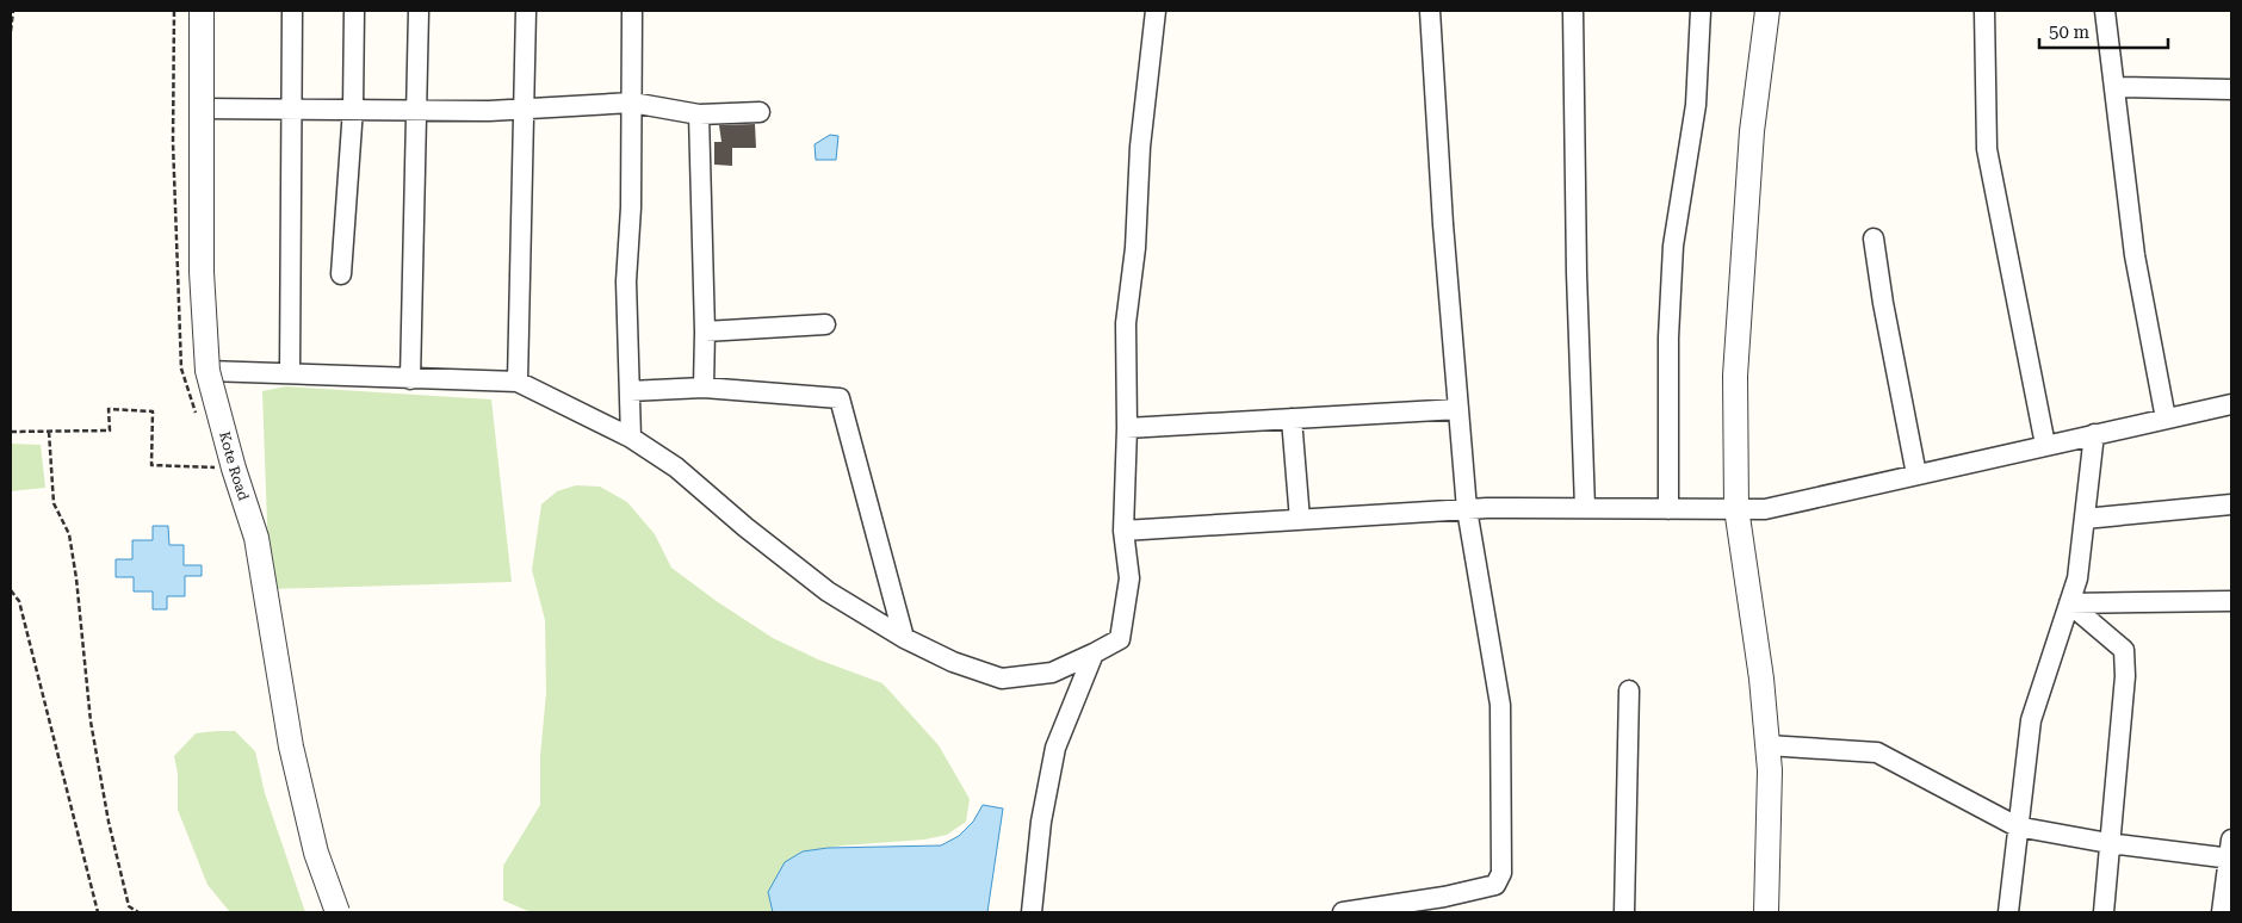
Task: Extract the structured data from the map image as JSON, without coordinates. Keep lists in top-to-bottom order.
{
  "streets": {
    "street": ["Kote Road"]
  },
  "scale_bar": "50 m"
}
